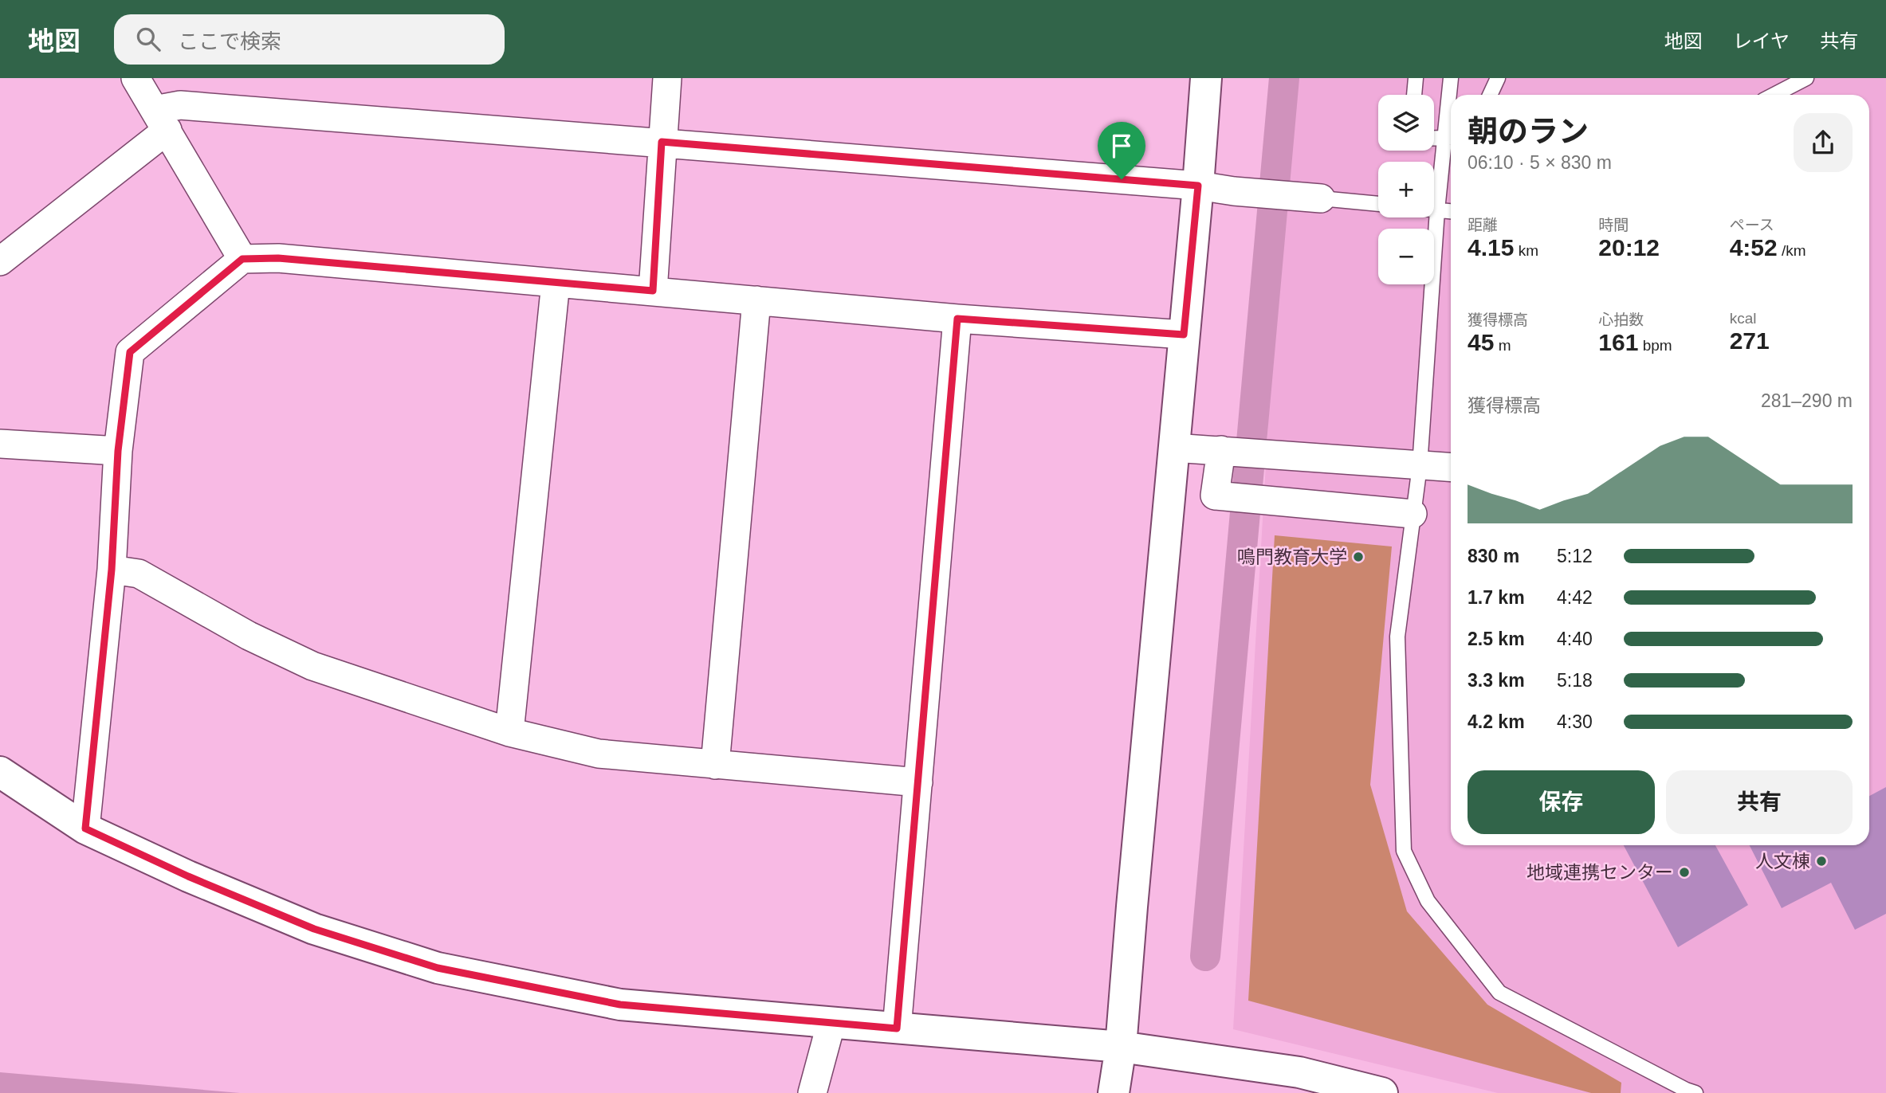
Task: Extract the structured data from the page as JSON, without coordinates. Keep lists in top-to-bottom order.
{
  "places": ["鳴門教育大学", "人文棟", "地域連携センター"],
  "page": {
    "header": "地図",
    "search": "ここで検索",
    "nav": ["地図", "レイヤ", "共有"],
    "map_buttons": ["+", "−"],
    "heading": ["朝のラン", "06:10 · 5 × 830 m"],
    "stats": [
      ["距離", "4.15 km"],
      ["時間", "20:12"],
      ["ペース", "4:52 /km"],
      ["獲得標高", "45 m"],
      ["心拍数", "161 bpm"],
      ["kcal", "271"]
    ],
    "chart": ["獲得標高", "281–290 m"],
    "list": [
      {
        "name": "830 m",
        "note": "5:12"
      },
      {
        "name": "1.7 km",
        "note": "4:42"
      },
      {
        "name": "2.5 km",
        "note": "4:40"
      },
      {
        "name": "3.3 km",
        "note": "5:18"
      },
      {
        "name": "4.2 km",
        "note": "4:30"
      }
    ],
    "buttons": ["保存", "共有"]
  }
}
